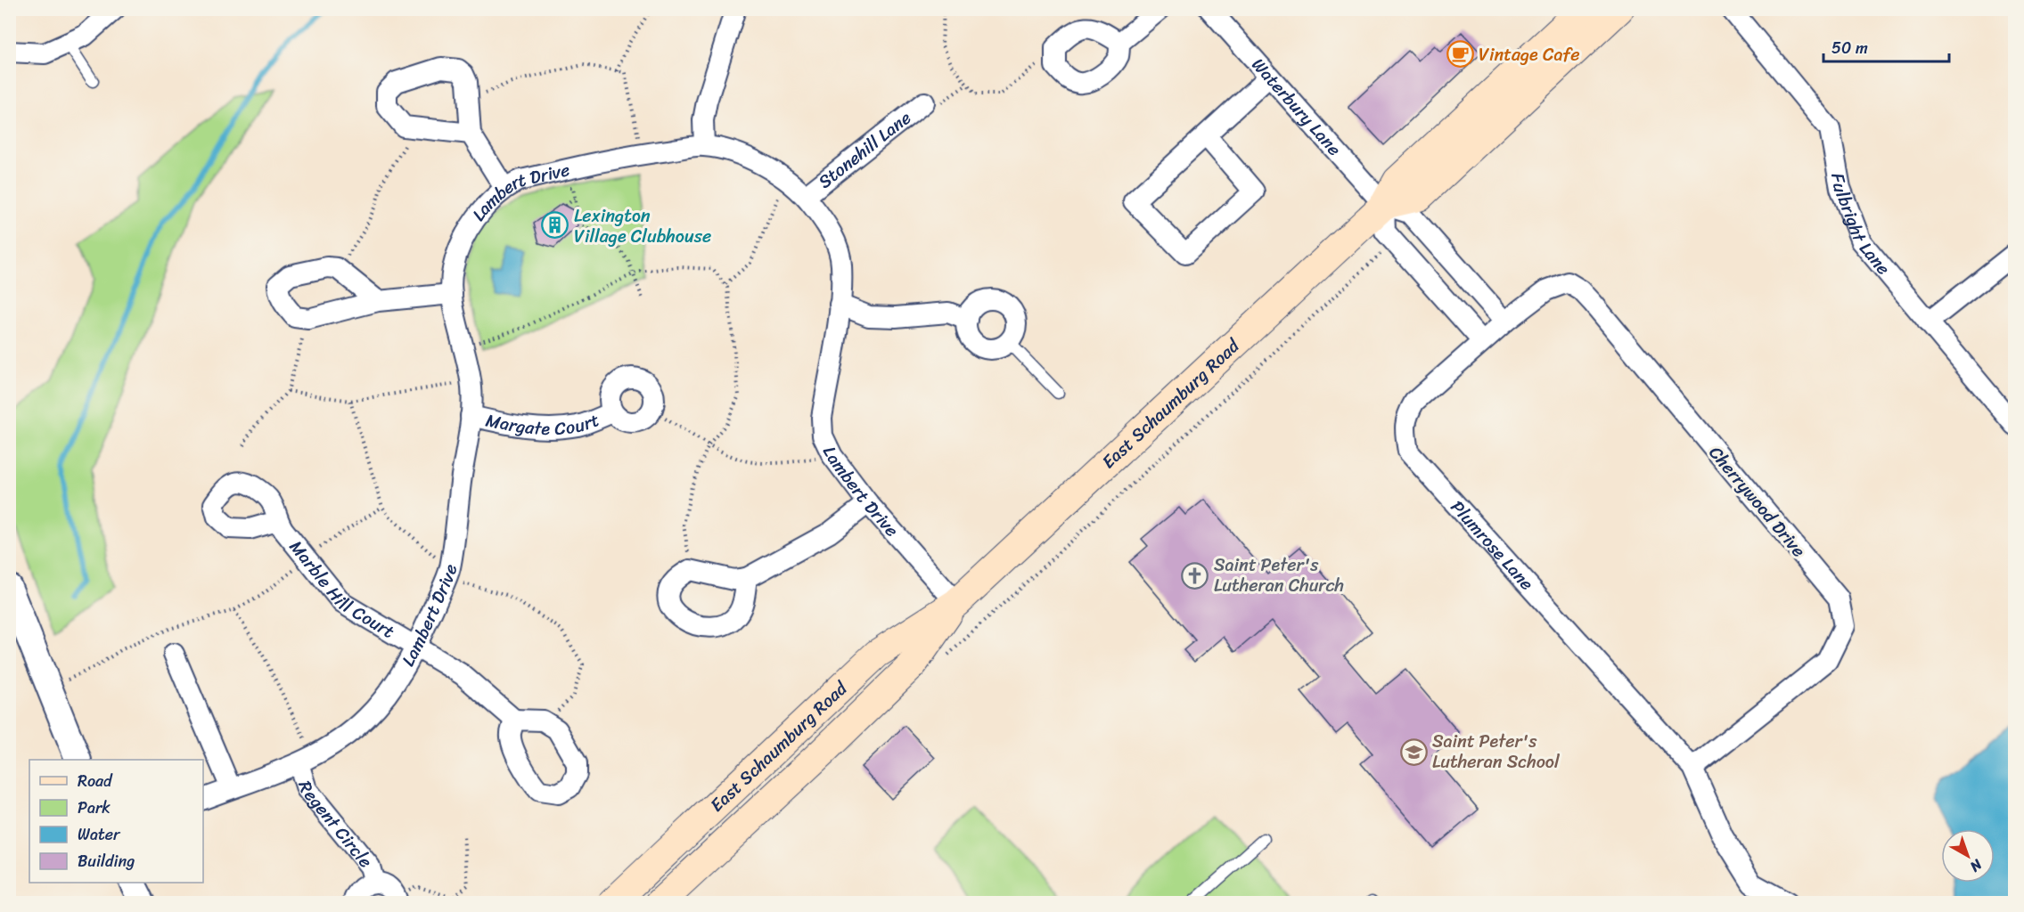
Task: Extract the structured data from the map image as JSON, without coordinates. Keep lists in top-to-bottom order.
{
  "streets": {
    "main road": ["East Schaumburg Road"],
    "street": [
      "Waterbury Lane",
      "Stonehill Lane",
      "Lambert Drive",
      "Fulbright Lane",
      "Margate Court",
      "Cherrywood Drive",
      "Plumrose Lane",
      "Marble Hill Court",
      "Regent Circle"
    ]
  },
  "crossings": [
    ["Waterbury Lane", "East Schaumburg Road"],
    ["Waterbury Lane", "Cherrywood Drive"],
    ["Waterbury Lane", "Plumrose Lane"],
    ["Stonehill Lane", "Lambert Drive"],
    ["Lambert Drive", "East Schaumburg Road"],
    ["Lambert Drive", "Margate Court"],
    ["Lambert Drive", "Marble Hill Court"],
    ["Lambert Drive", "Regent Circle"],
    ["Cherrywood Drive", "Plumrose Lane"]
  ],
  "places": {
    "cafe": ["Vintage Cafe"],
    "building": ["Lexington Village Clubhouse"],
    "church": ["Saint Peter's Lutheran Church"],
    "school or university": ["Saint Peter's Lutheran School"]
  },
  "legend": [
    "Road",
    "Park",
    "Water",
    "Building"
  ],
  "scale_bar": "50 m",
  "north": "bottom right"
}
